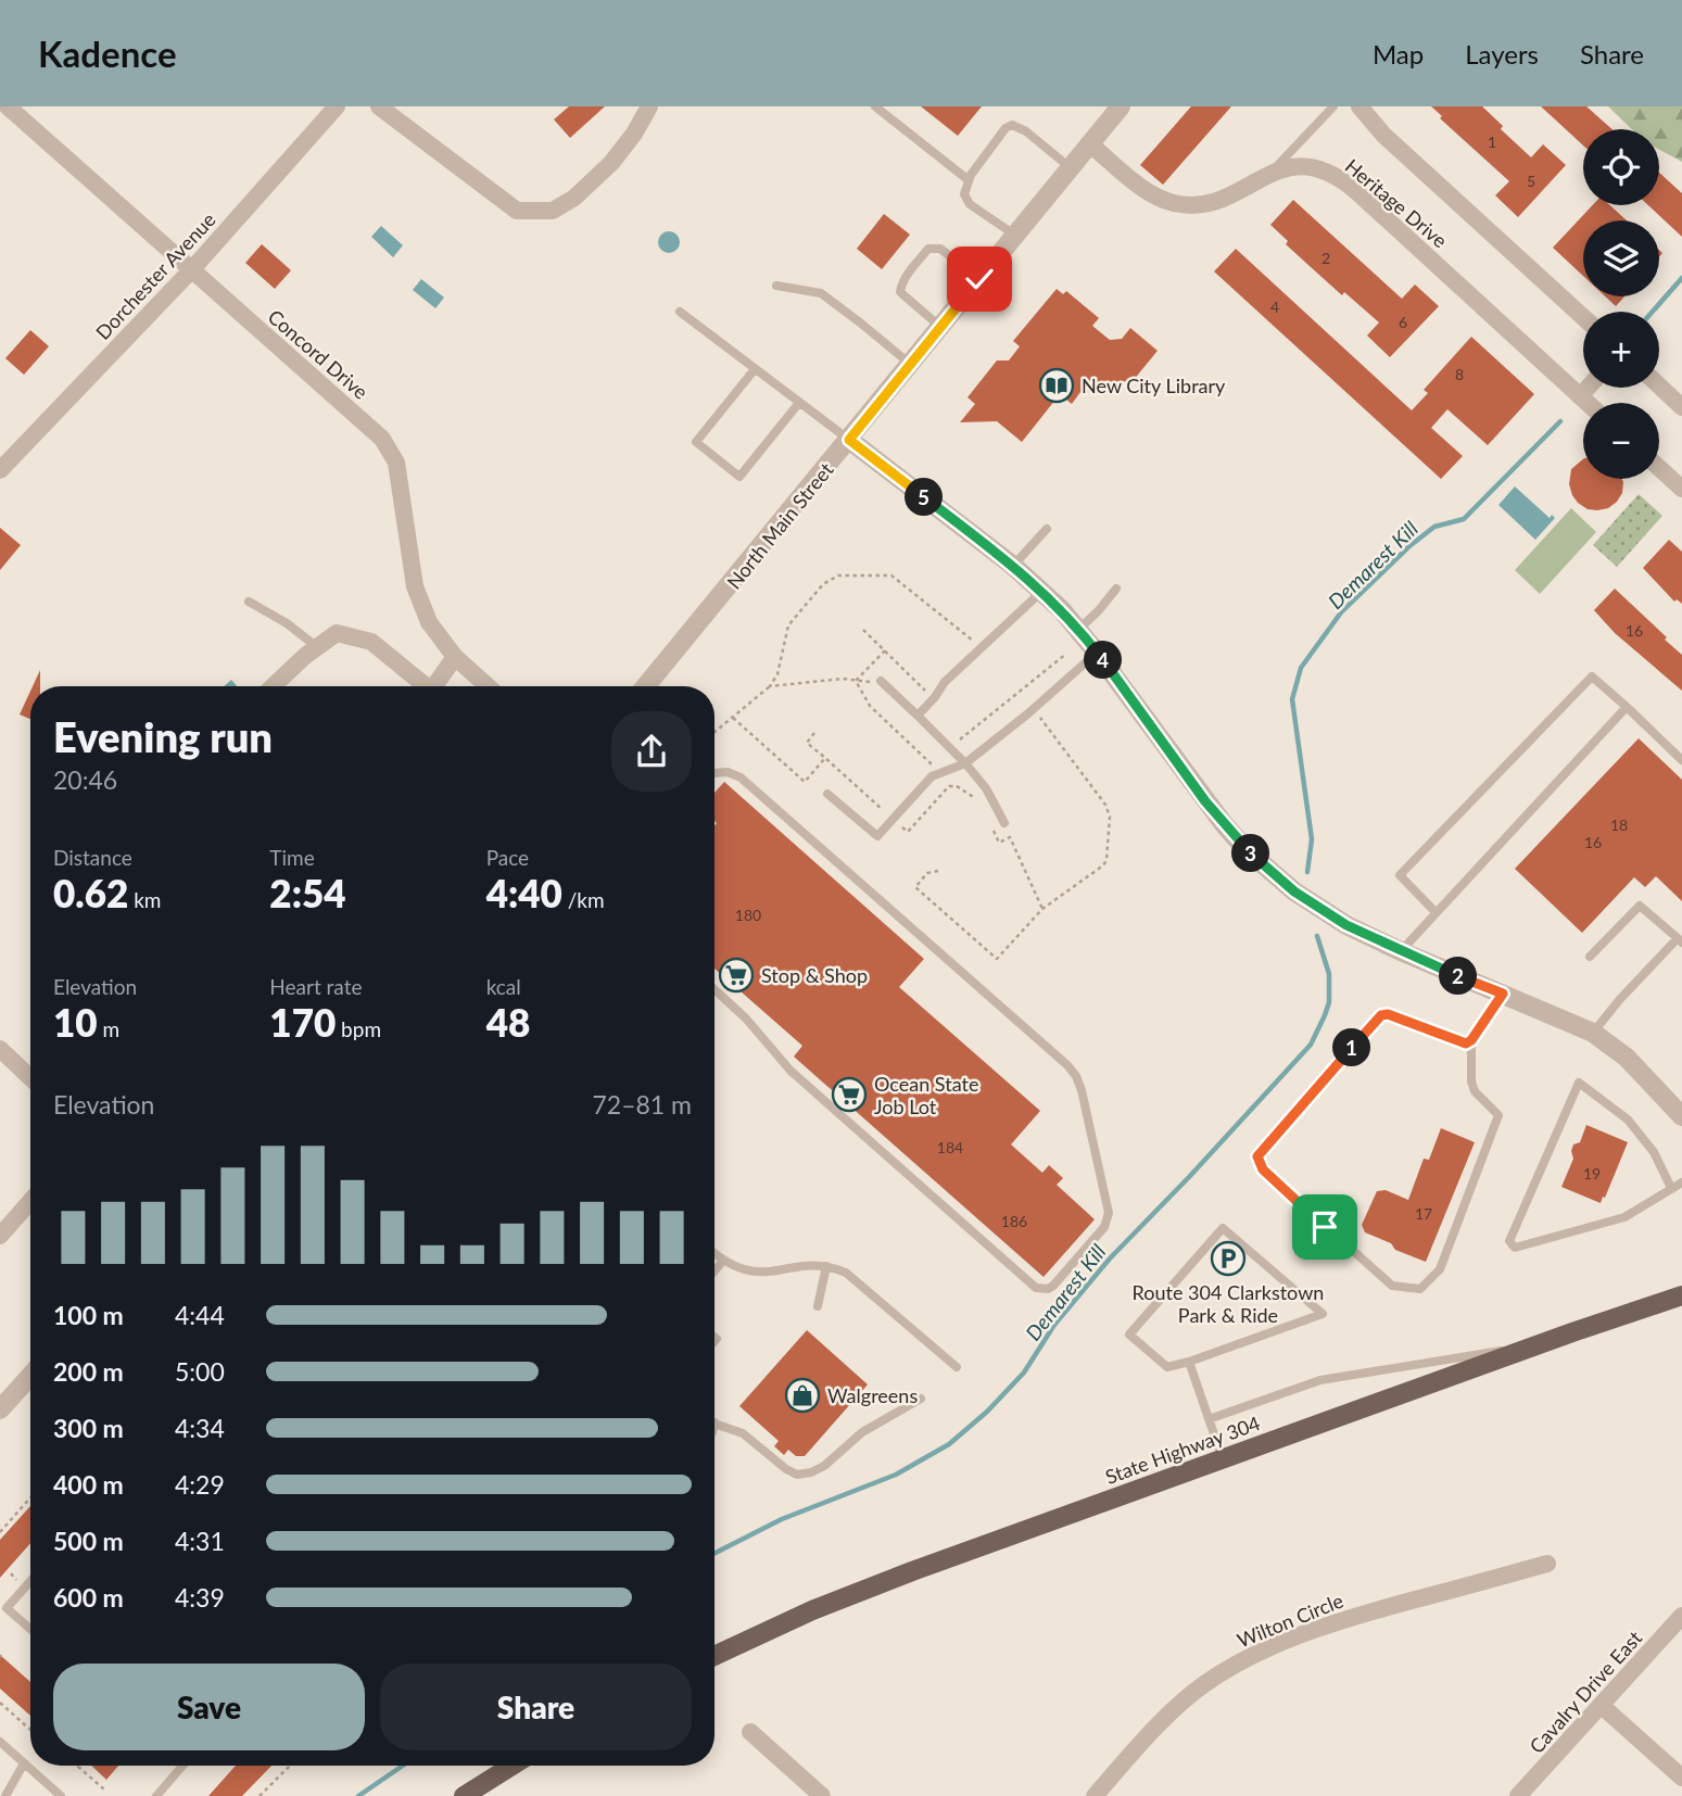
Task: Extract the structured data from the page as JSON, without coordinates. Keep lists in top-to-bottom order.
{
  "streets": {
    "main road": ["State Highway 304"],
    "street": [
      "Heritage Drive",
      "Dorchester Avenue",
      "Concord Drive",
      "North Main Street",
      "Wilton Circle",
      "Cavalry Drive East"
    ]
  },
  "crossings": [
    ["Heritage Drive", "North Main Street"],
    ["Dorchester Avenue", "Concord Drive"]
  ],
  "water": ["Demarest Kill"],
  "places": {
    "library": ["New City Library"],
    "supermarket": ["Stop & Shop", "Ocean State Job Lot"],
    "parking": ["Route 304 Clarkstown Park & Ride"],
    "shop": ["Walgreens"]
  },
  "house_numbers": [
    "1",
    "5",
    "2",
    "4",
    "6",
    "8",
    "16",
    "18",
    "16",
    "180",
    "184",
    "19",
    "17",
    "186"
  ],
  "page": {
    "header": "Kadence",
    "nav": ["Map", "Layers", "Share"],
    "map_buttons": ["+", "−"],
    "pins": [
      "5",
      "4",
      "3",
      "2",
      "1"
    ],
    "heading": ["Evening run", "20:46"],
    "stats": [
      ["Distance", "0.62 km"],
      ["Time", "2:54"],
      ["Pace", "4:40 /km"],
      ["Elevation", "10 m"],
      ["Heart rate", "170 bpm"],
      ["kcal", "48"]
    ],
    "chart": ["Elevation", "72–81 m"],
    "list": [
      {
        "name": "100 m",
        "note": "4:44"
      },
      {
        "name": "200 m",
        "note": "5:00"
      },
      {
        "name": "300 m",
        "note": "4:34"
      },
      {
        "name": "400 m",
        "note": "4:29"
      },
      {
        "name": "500 m",
        "note": "4:31"
      },
      {
        "name": "600 m",
        "note": "4:39"
      }
    ],
    "buttons": ["Save", "Share"]
  }
}
